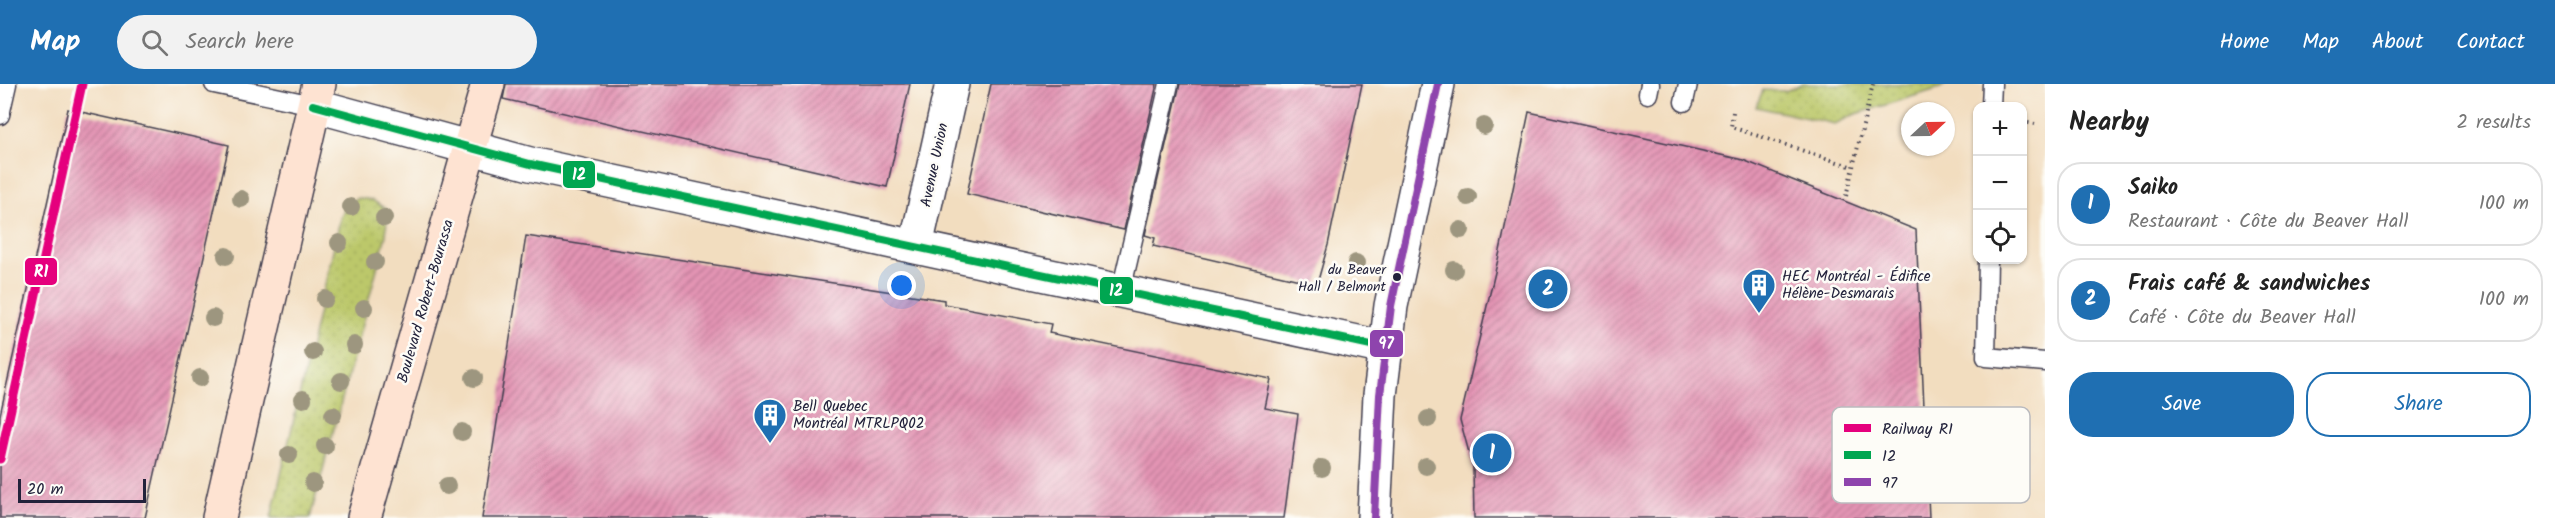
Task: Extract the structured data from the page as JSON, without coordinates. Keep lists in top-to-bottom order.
{
  "streets": {
    "main road": ["Boulevard Robert-Bourassa"],
    "street": ["Avenue Union"]
  },
  "places": {
    "other": ["du Beaver Hall / Belmont"],
    "building": ["HEC Montréal - Édifice Hélène-Desmarais", "Bell Quebec Montréal MTRLPQ02"]
  },
  "lines": ["rail line R1", "transit line 97", "transit line 12"],
  "legend": ["Railway R1", "12", "97"],
  "scale_bar": "20 m",
  "north": "right",
  "page": {
    "header": "Map",
    "search": "Search here",
    "nav": [
      "Home",
      "Map",
      "About",
      "Contact"
    ],
    "heading": ["Nearby", "2 results"],
    "map_buttons": ["+", "−"],
    "list": [
      {
        "mark": "1",
        "name": "Saiko",
        "note": "Restaurant · Côte du Beaver Hall",
        "value": "100 m"
      },
      {
        "mark": "2",
        "name": "Frais café & sandwiches",
        "note": "Café · Côte du Beaver Hall",
        "value": "100 m"
      }
    ],
    "pins": ["2", "1"],
    "buttons": ["Save", "Share"],
    "scale": "20 m"
  }
}
